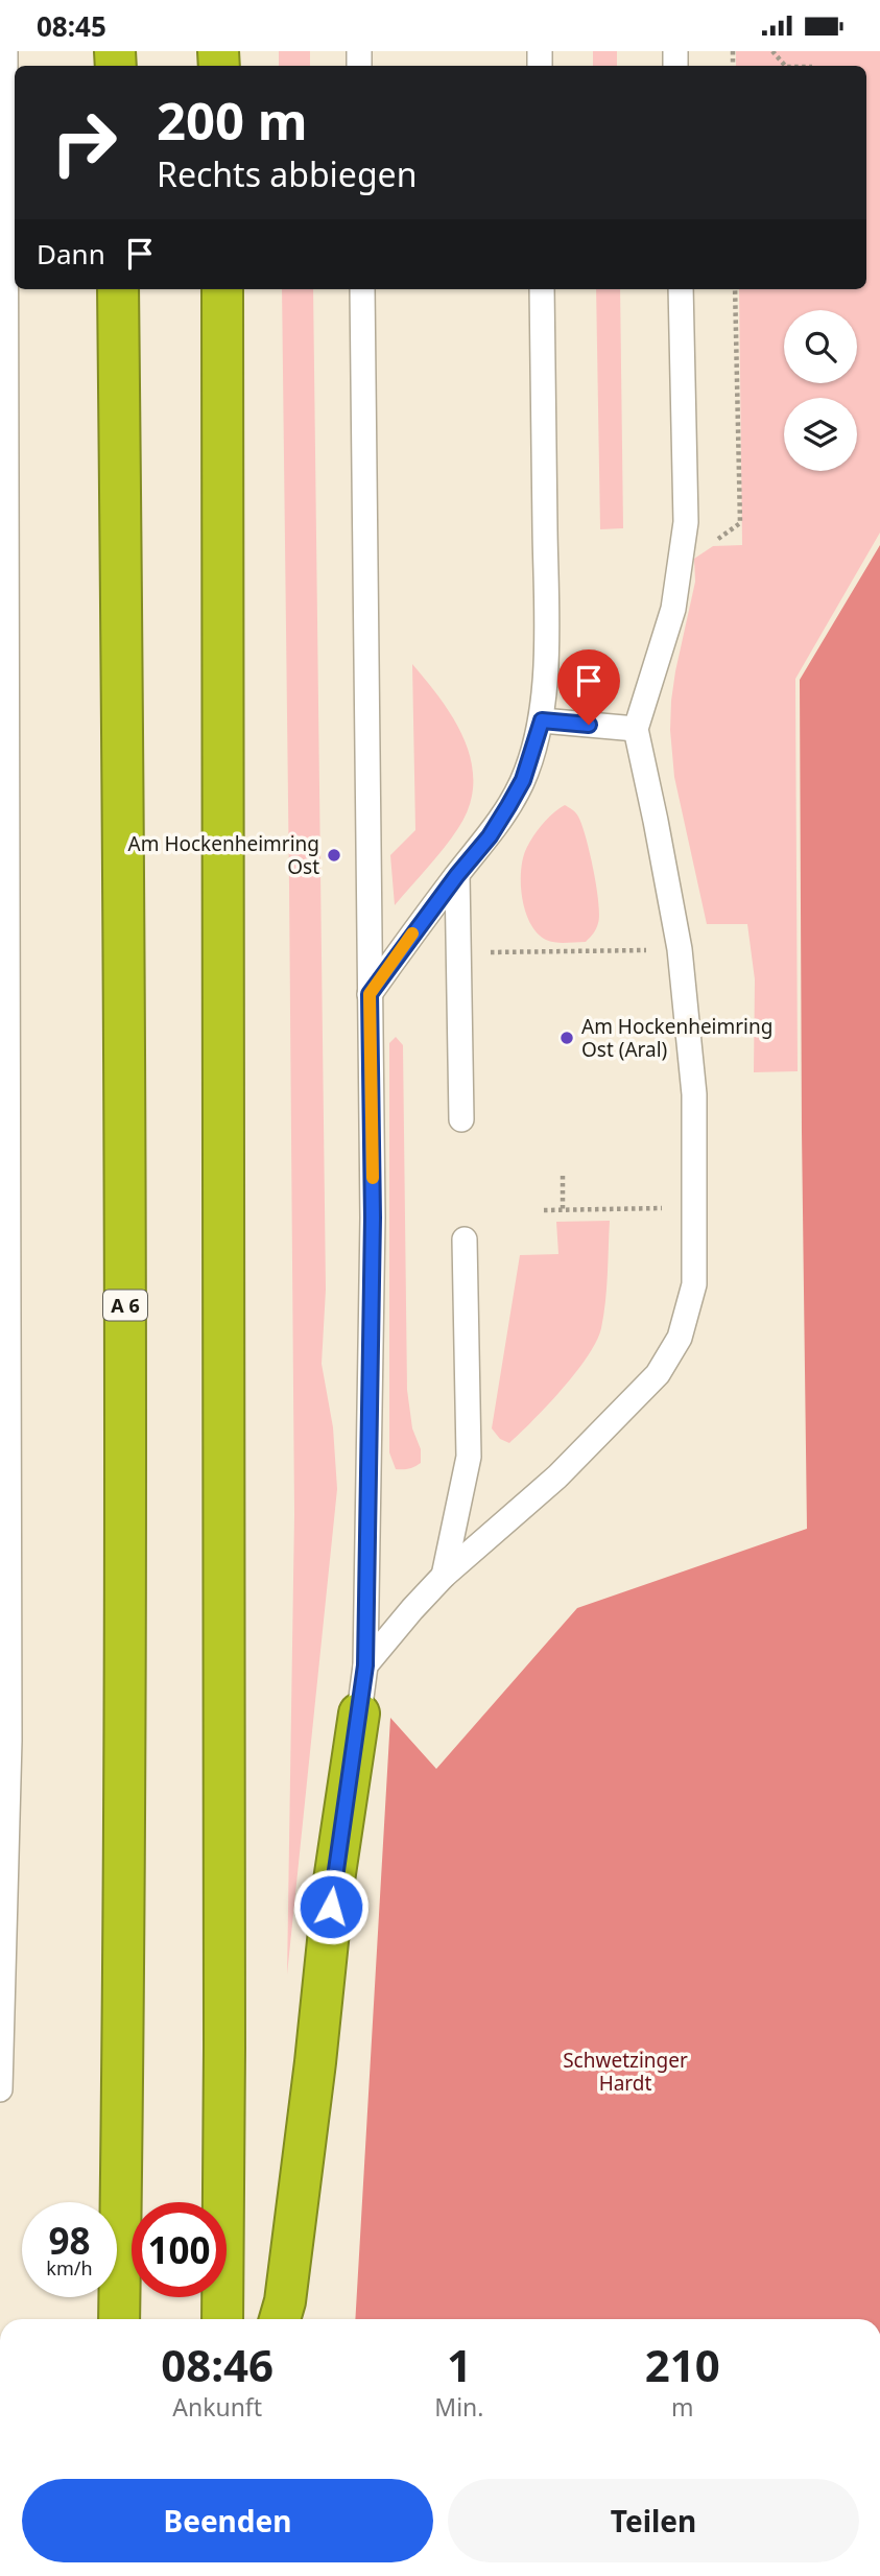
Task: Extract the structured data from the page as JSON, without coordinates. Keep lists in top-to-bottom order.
{
  "streets": {
    "highway": ["A 6"]
  },
  "parks": ["Schwetzinger Hardt"],
  "places": ["Am Hockenheimring Ost", "Am Hockenheimring Ost (Aral)"],
  "page": {
    "status": "08:45",
    "turn": ["200 m", "Rechts abbiegen"],
    "then": "Dann",
    "speed": "98 km/h",
    "limit": "100",
    "eta": [
      "08:46",
      "Ankunft",
      "1",
      "Min.",
      "210",
      "m"
    ],
    "buttons": ["Beenden", "Teilen"]
  }
}
